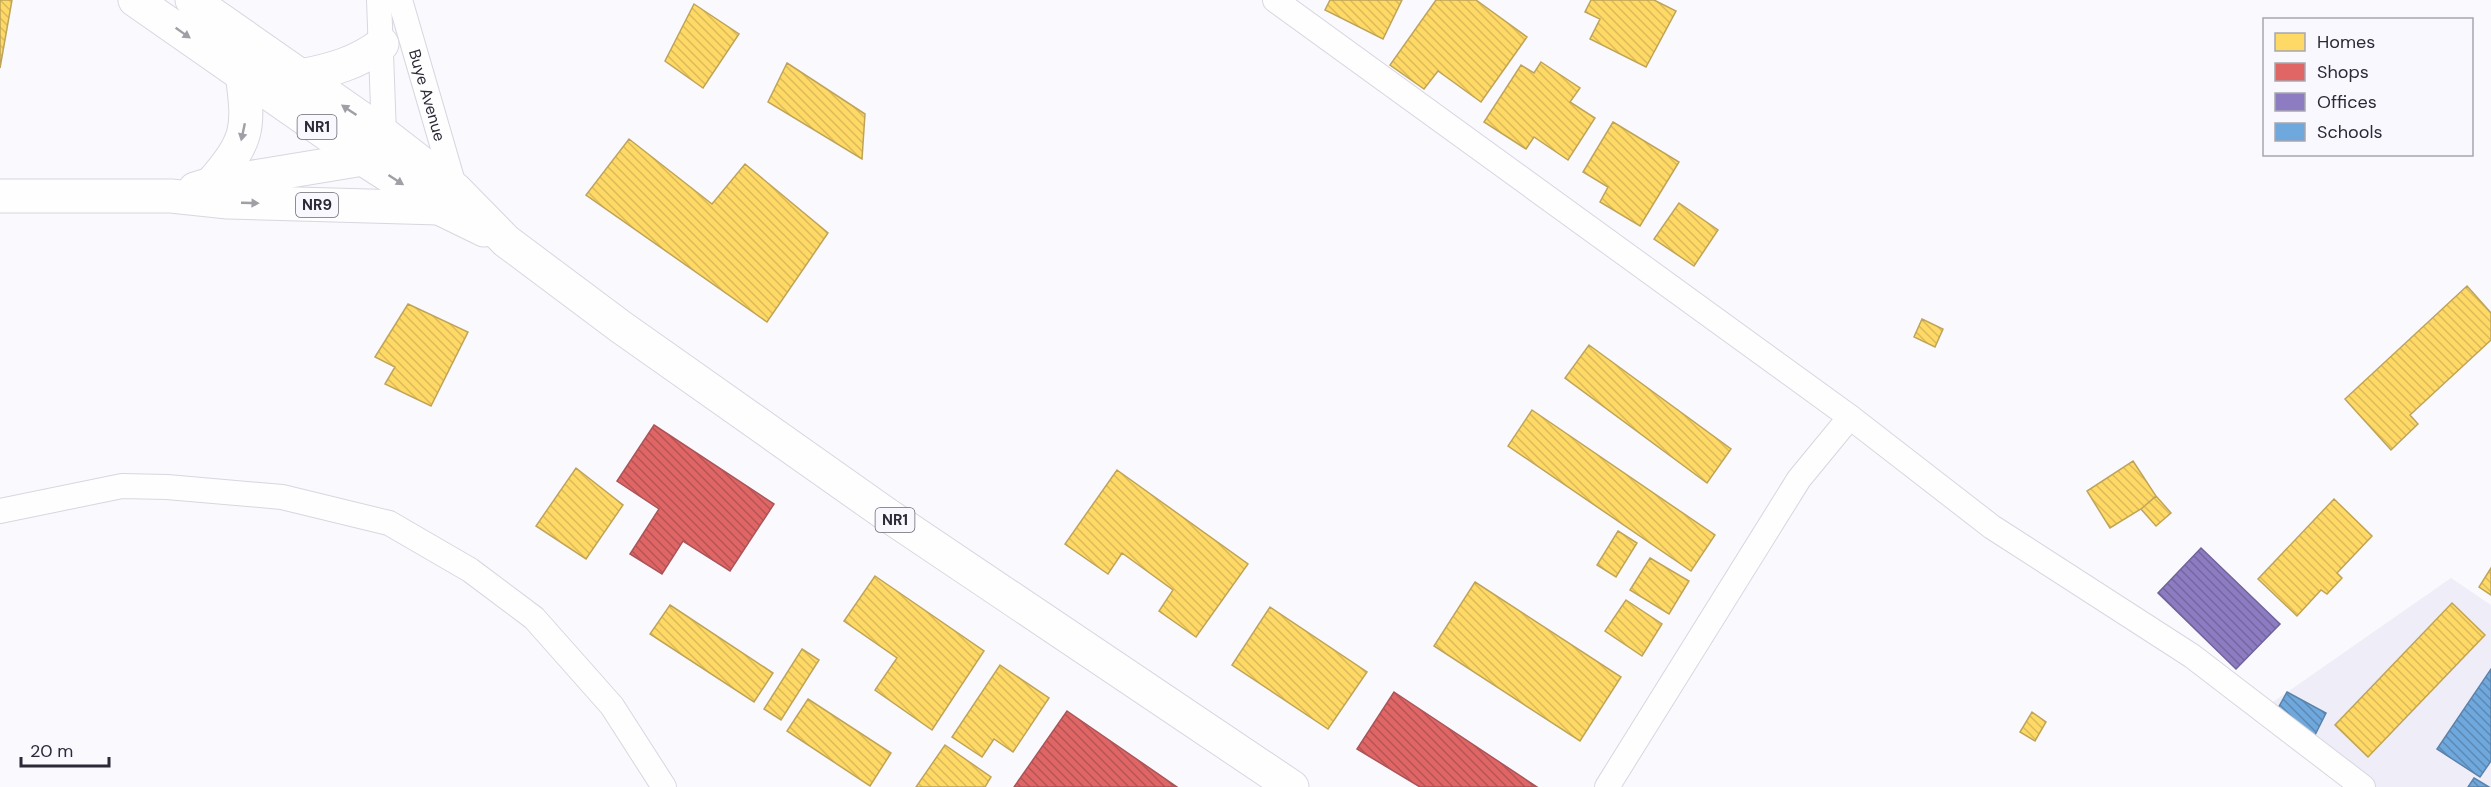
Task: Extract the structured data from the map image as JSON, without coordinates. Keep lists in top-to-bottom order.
{
  "streets": {
    "main road": ["NR1", "NR9"],
    "street": ["Buye Avenue"]
  },
  "crossings": [
    ["Buye Avenue", "NR1"],
    ["Buye Avenue", "NR9"],
    ["NR1", "NR9"]
  ],
  "legend": [
    "Homes",
    "Shops",
    "Offices",
    "Schools"
  ],
  "scale_bar": "20 m"
}
